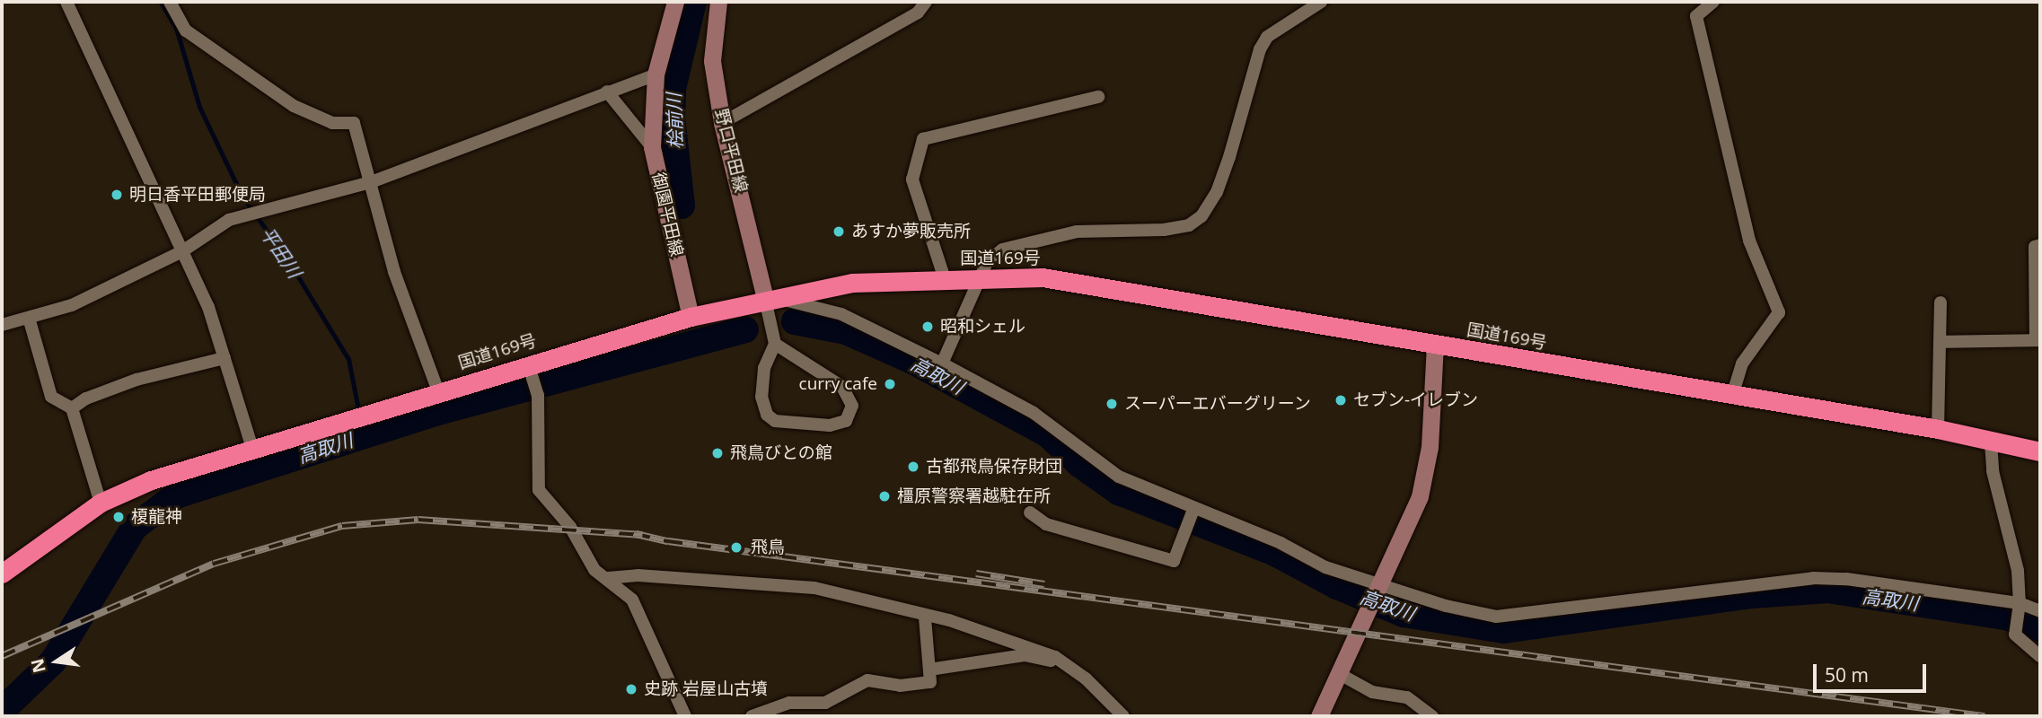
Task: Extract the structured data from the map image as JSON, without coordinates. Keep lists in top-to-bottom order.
{
  "streets": {
    "highway": ["国道169号"],
    "main road": ["野口平田線", "御園平田線"]
  },
  "crossings": [
    ["野口平田線", "国道169号"],
    ["御園平田線", "国道169号"]
  ],
  "water": ["桧前川", "平田川", "高取川"],
  "places": [
    "明日香平田郵便局",
    "あすか夢販売所",
    "昭和シェル",
    "curry cafe",
    "セブン-イレブン",
    "スーパーエバーグリーン",
    "飛鳥びとの館",
    "古都飛鳥保存財団",
    "橿原警察署越駐在所",
    "榎龍神",
    "飛鳥",
    "史跡 岩屋山古墳"
  ],
  "scale_bar": "50 m",
  "north": "left"
}
